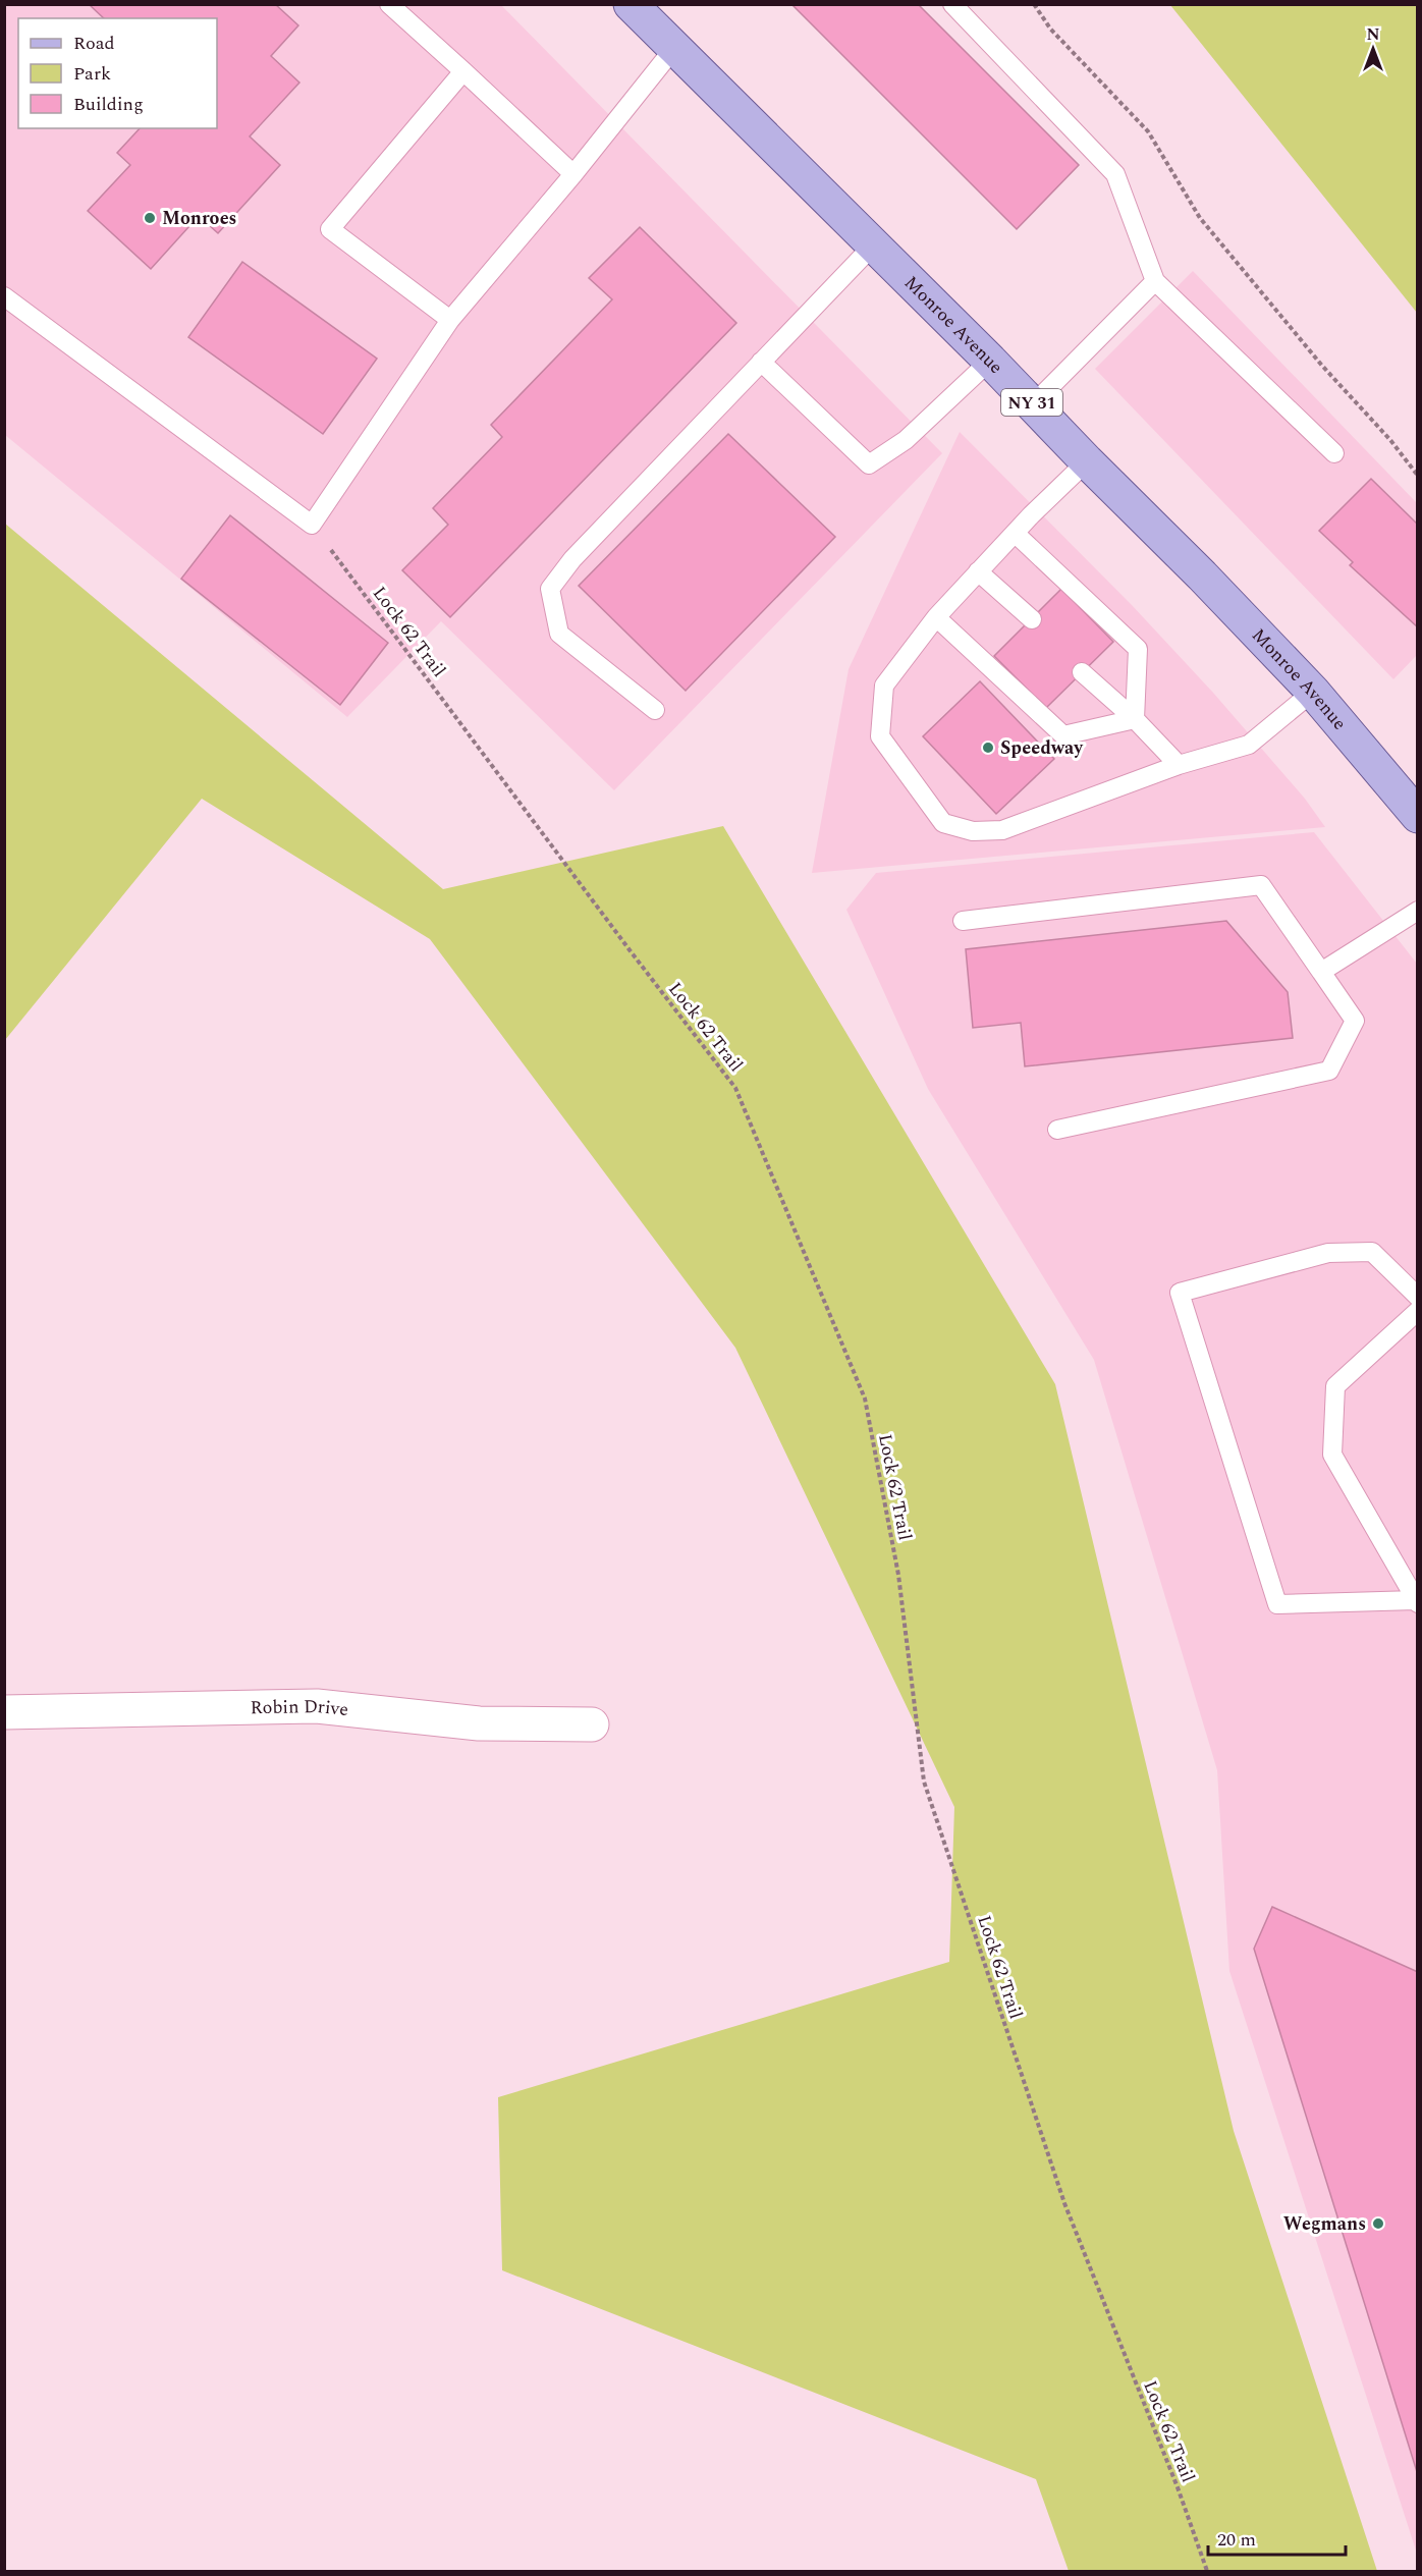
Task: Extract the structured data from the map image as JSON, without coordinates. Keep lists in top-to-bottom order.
{
  "streets": {
    "main road": ["Monroe Avenue", "NY 31"],
    "street": ["Robin Drive"],
    "path": ["Lock 62 Trail"]
  },
  "places": ["Monroes", "Speedway", "Wegmans"],
  "legend": ["Road", "Park", "Building"],
  "scale_bar": "20 m",
  "north": "top"
}
